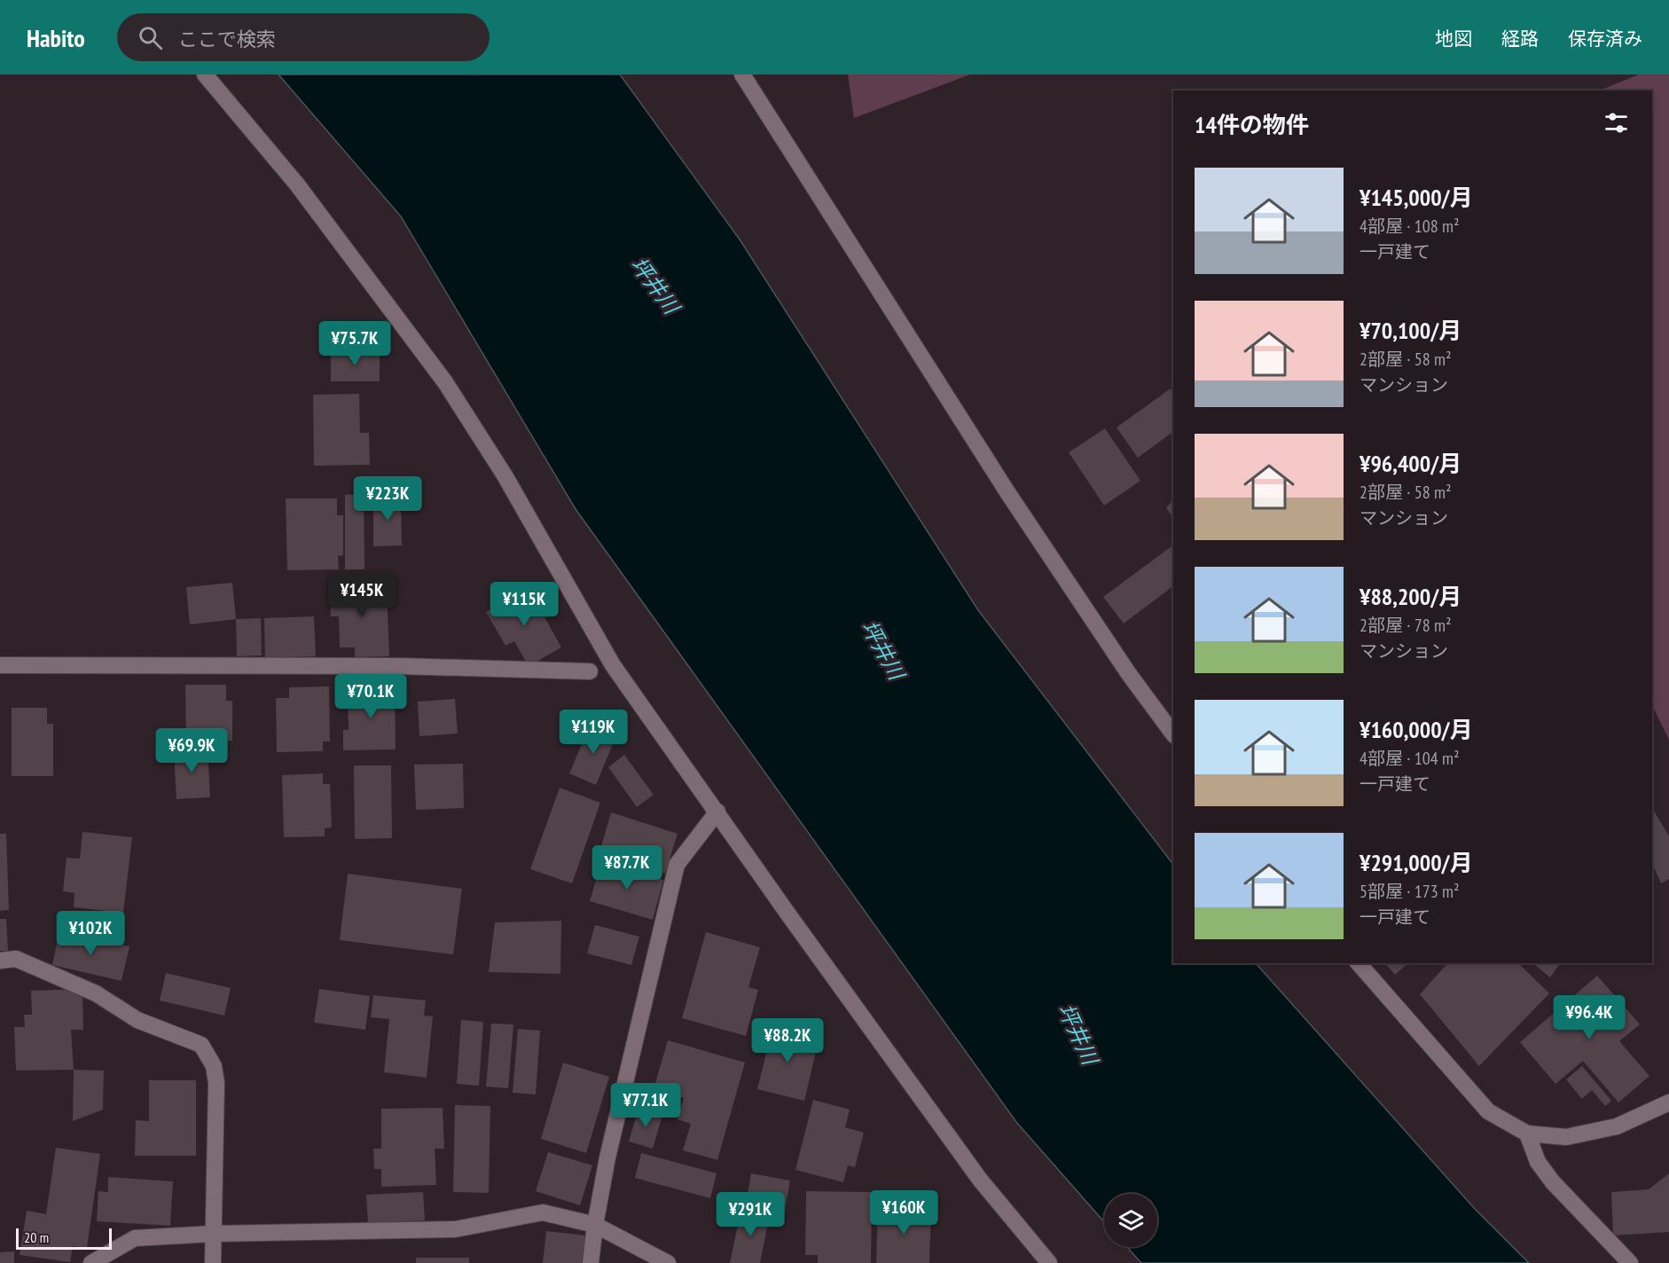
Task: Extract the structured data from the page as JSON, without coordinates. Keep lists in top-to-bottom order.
{
  "water": ["坪井川"],
  "scale_bar": "20 m",
  "page": {
    "header": "Habito",
    "search": "ここで検索",
    "nav": ["地図", "経路", "保存済み"],
    "heading": "14件の物件",
    "list": [
      {
        "name": "¥145,000/月",
        "note": "4部屋 · 108 m² · 一戸建て"
      },
      {
        "name": "¥70,100/月",
        "note": "2部屋 · 58 m² · マンション"
      },
      {
        "name": "¥96,400/月",
        "note": "2部屋 · 58 m² · マンション"
      },
      {
        "name": "¥88,200/月",
        "note": "2部屋 · 78 m² · マンション"
      },
      {
        "name": "¥160,000/月",
        "note": "4部屋 · 104 m² · 一戸建て"
      },
      {
        "name": "¥291,000/月",
        "note": "5部屋 · 173 m² · 一戸建て"
      }
    ],
    "price": [
      "¥75.7K",
      "¥223K",
      "¥145K",
      "¥115K",
      "¥70.1K",
      "¥119K",
      "¥69.9K",
      "¥87.7K",
      "¥102K",
      "¥96.4K",
      "¥88.2K",
      "¥77.1K",
      "¥160K",
      "¥291K"
    ],
    "scale": "20 m"
  }
}
